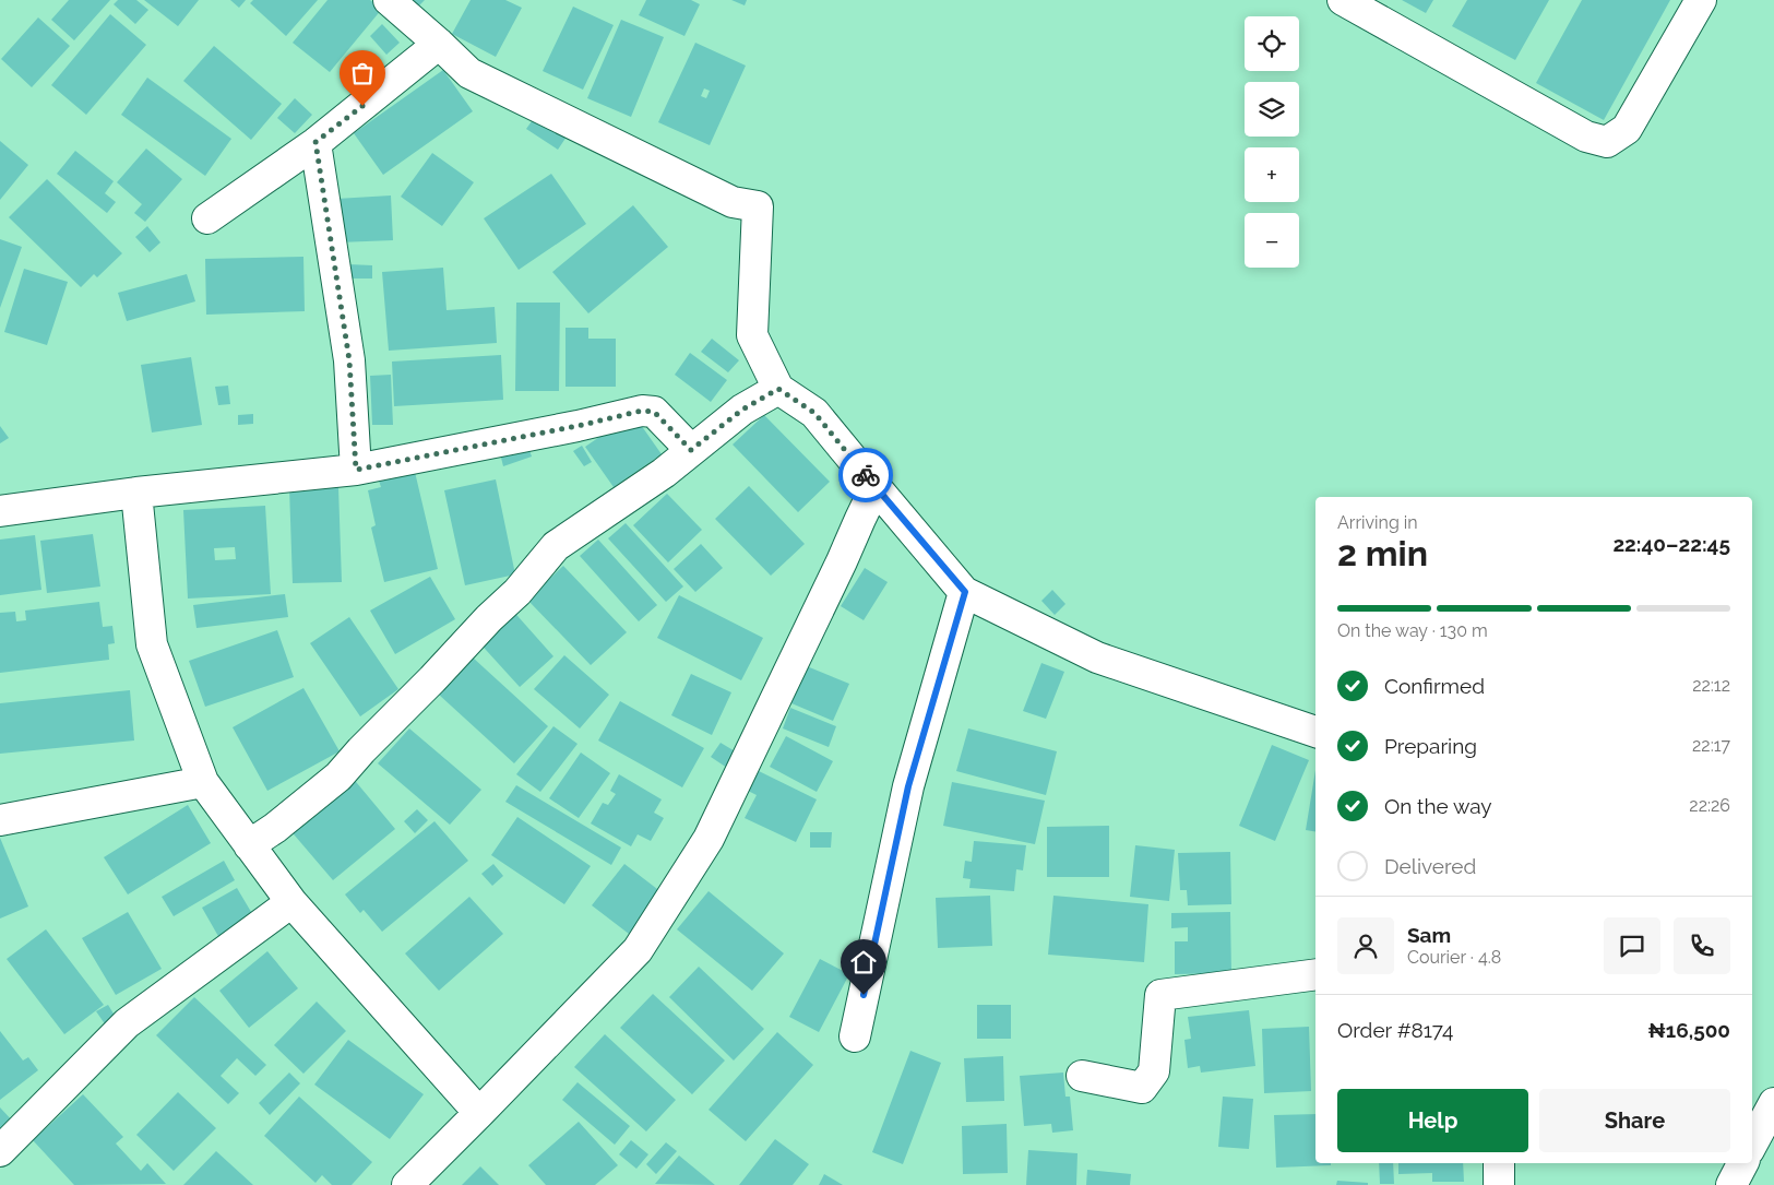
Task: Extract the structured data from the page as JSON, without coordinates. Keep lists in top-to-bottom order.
{
  "page": {
    "map_buttons": ["+", "−"],
    "heading": ["2 min", "Arriving in", "22:40–22:45"],
    "panel": [
      "Sam",
      "Courier · 4.8",
      "Order #8174",
      "₦16,500"
    ],
    "bar": "On the way · 130 m",
    "list": [
      ["Confirmed", "22:12"],
      ["Preparing", "22:17"],
      ["On the way", "22:26"],
      "Delivered"
    ],
    "buttons": ["Help", "Share"]
  }
}
